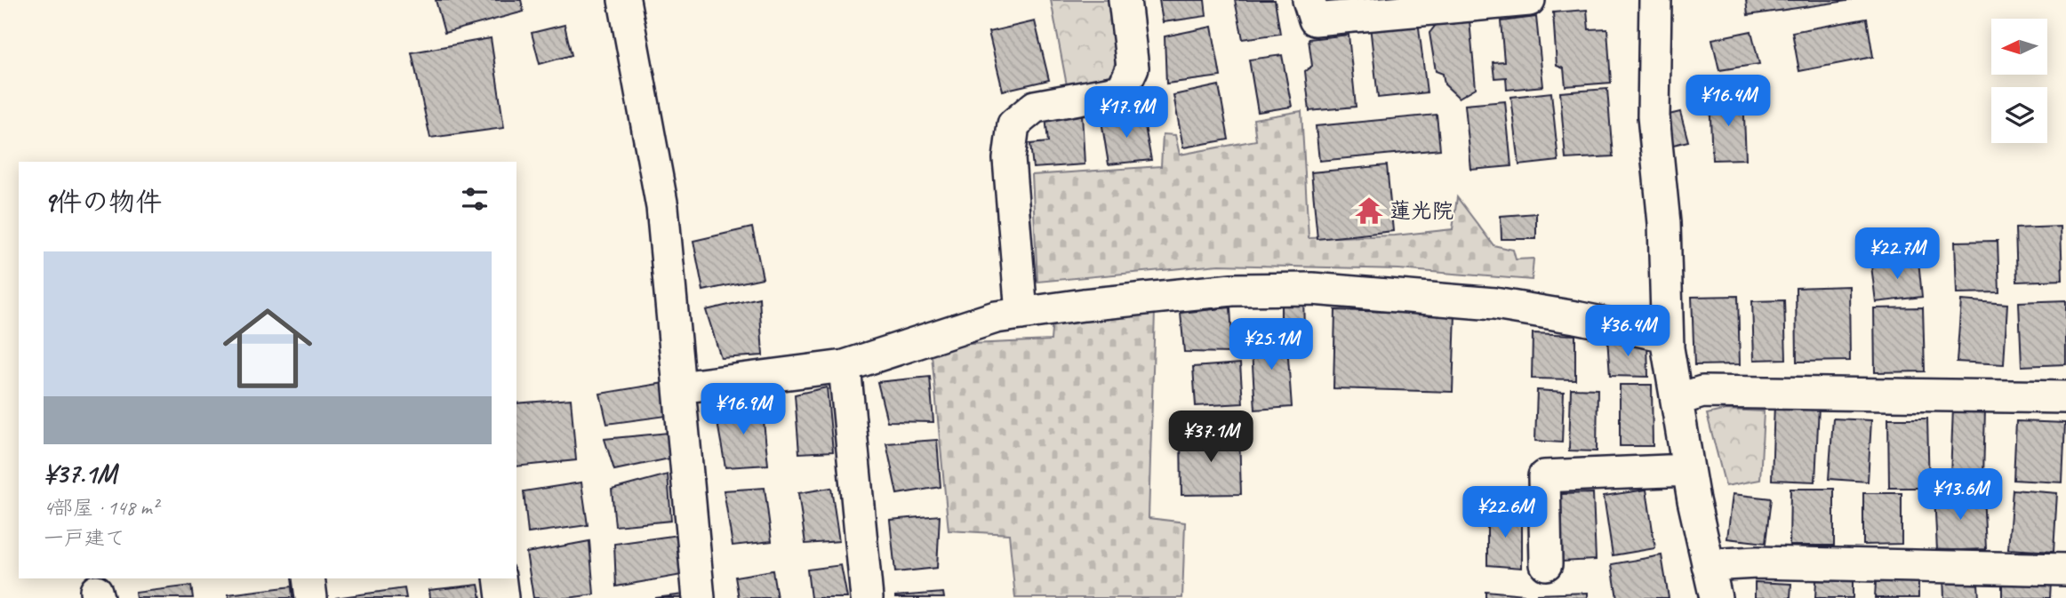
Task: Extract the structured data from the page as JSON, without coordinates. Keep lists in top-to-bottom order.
{
  "places": {
    "temple": ["蓮光院"]
  },
  "north": "left",
  "page": {
    "price": [
      "¥16.4M",
      "¥17.9M",
      "¥22.7M",
      "¥36.4M",
      "¥25.1M",
      "¥16.9M",
      "¥37.1M",
      "¥13.6M",
      "¥22.6M"
    ],
    "heading": "9件の物件",
    "list": [
      {
        "name": "¥37.1M",
        "note": "4部屋 · 148 m² · 一戸建て"
      }
    ]
  }
}
